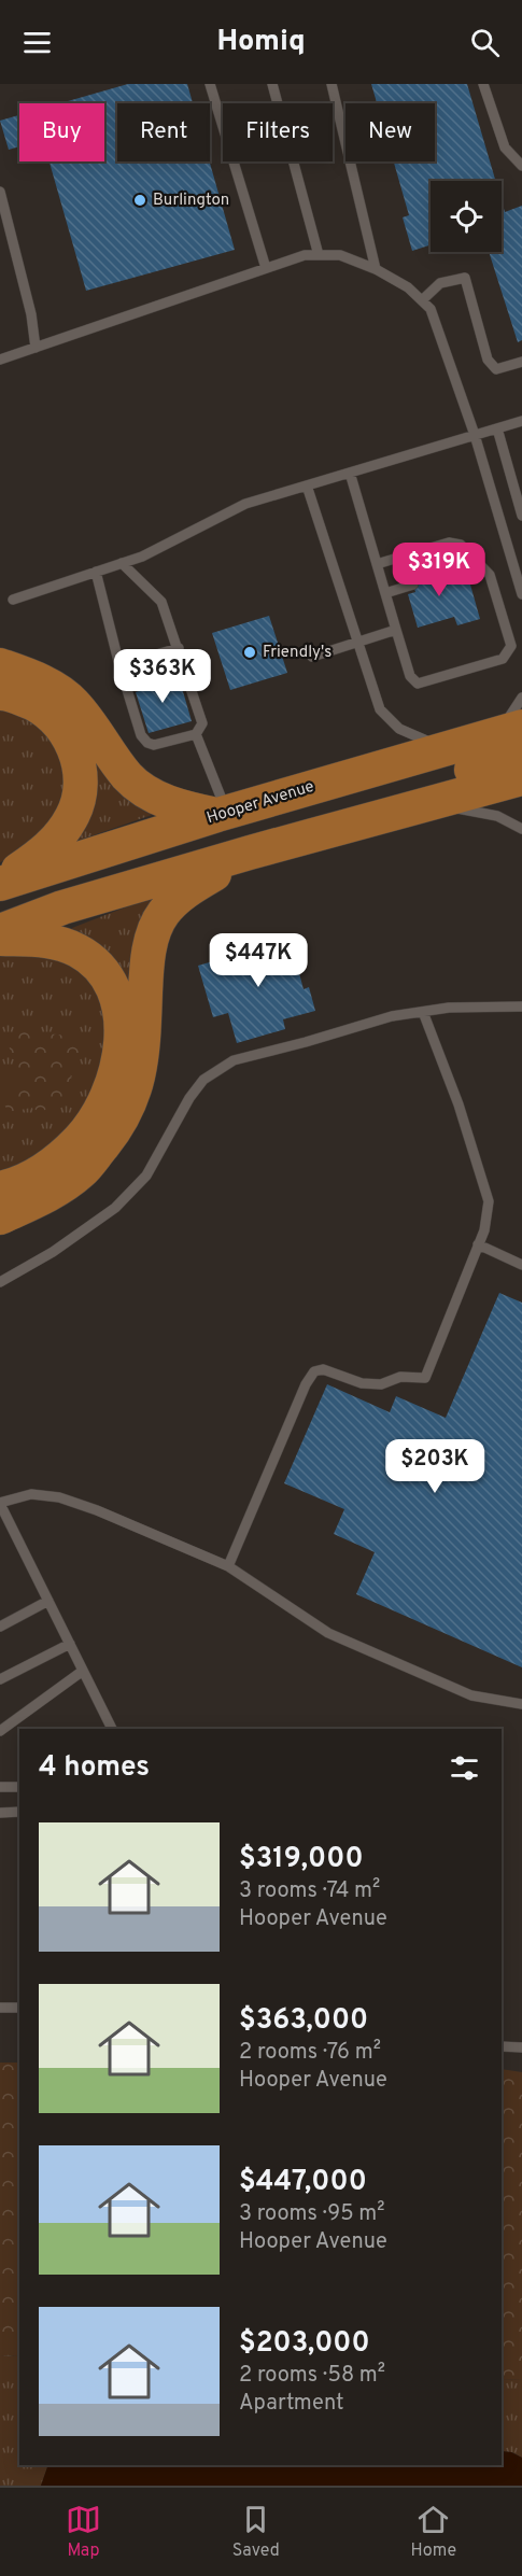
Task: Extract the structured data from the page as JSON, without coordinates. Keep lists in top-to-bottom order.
{
  "streets": {
    "main road": ["Hooper Avenue"]
  },
  "places": ["Burlington", "Friendly's"],
  "page": {
    "header": "Homiq",
    "chip": [
      "Buy",
      "Rent",
      "Filters",
      "New"
    ],
    "price": [
      "$319K",
      "$363K",
      "$447K",
      "$203K"
    ],
    "heading": "4 homes",
    "list": [
      {
        "name": "$319,000",
        "note": "3 rooms · 74 m² · Hooper Avenue"
      },
      {
        "name": "$363,000",
        "note": "2 rooms · 76 m² · Hooper Avenue"
      },
      {
        "name": "$447,000",
        "note": "3 rooms · 95 m² · Hooper Avenue"
      },
      {
        "name": "$203,000",
        "note": "2 rooms · 58 m² · Apartment"
      }
    ],
    "tabs": ["Map", "Saved", "Home"]
  }
}
